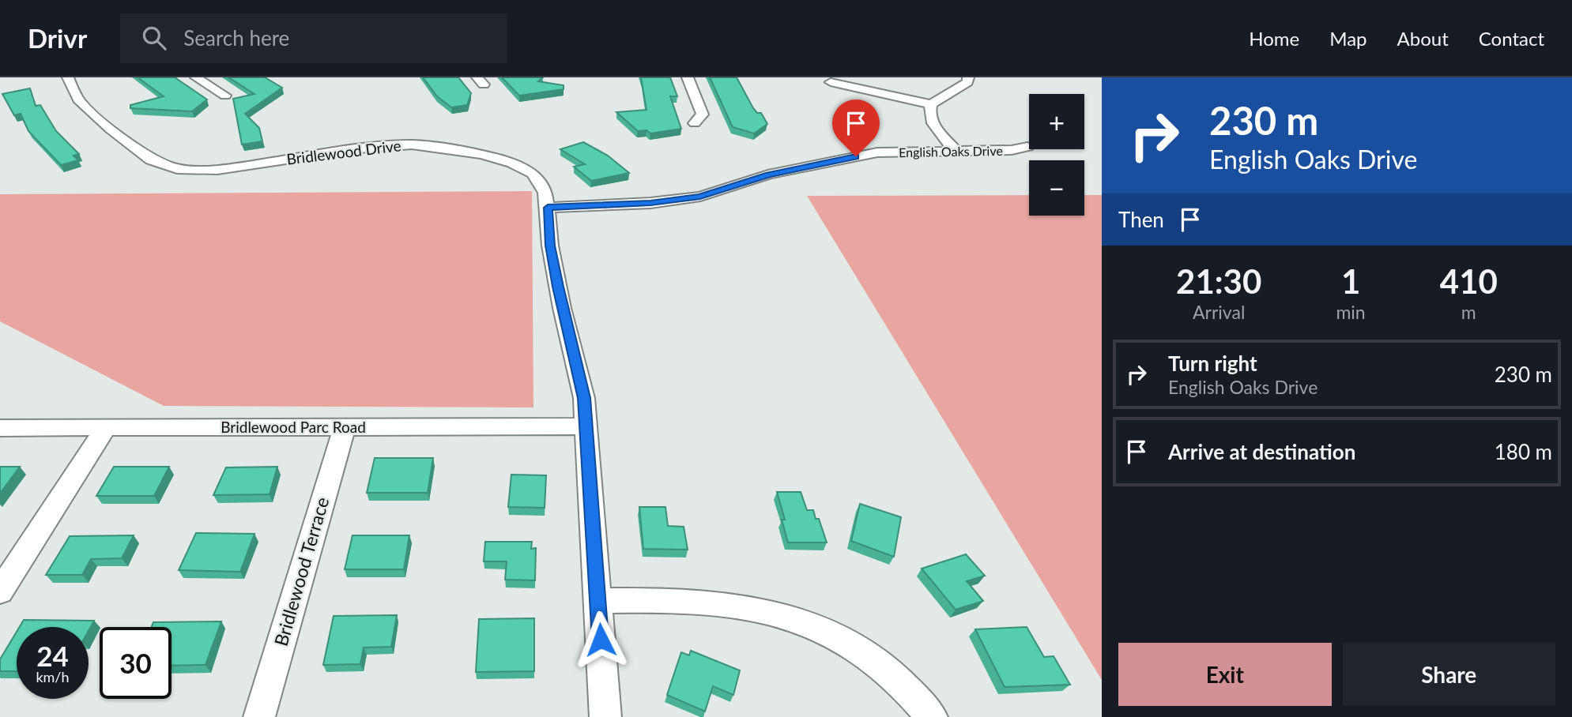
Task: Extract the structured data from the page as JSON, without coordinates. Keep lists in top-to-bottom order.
{
  "streets": {
    "street": [
      "English Oaks Drive",
      "Bridlewood Drive",
      "Bridlewood Parc Road",
      "Bridlewood Terrace"
    ]
  },
  "crossings": [
    ["English Oaks Drive", "Bridlewood Drive"],
    ["Bridlewood Drive", "Bridlewood Parc Road"],
    ["Bridlewood Parc Road", "Bridlewood Terrace"]
  ],
  "page": {
    "header": "Drivr",
    "search": "Search here",
    "nav": [
      "Home",
      "Map",
      "About",
      "Contact"
    ],
    "turn": ["230 m", "English Oaks Drive"],
    "map_buttons": ["+", "−"],
    "then": "Then",
    "eta": [
      "21:30",
      "Arrival",
      "1",
      "min",
      "410",
      "m"
    ],
    "list": [
      {
        "name": "Turn right",
        "note": "English Oaks Drive",
        "value": "230 m"
      },
      {
        "name": "Arrive at destination",
        "value": "180 m"
      }
    ],
    "speed": "24 km/h",
    "limit": "30",
    "buttons": ["Exit", "Share"]
  }
}
